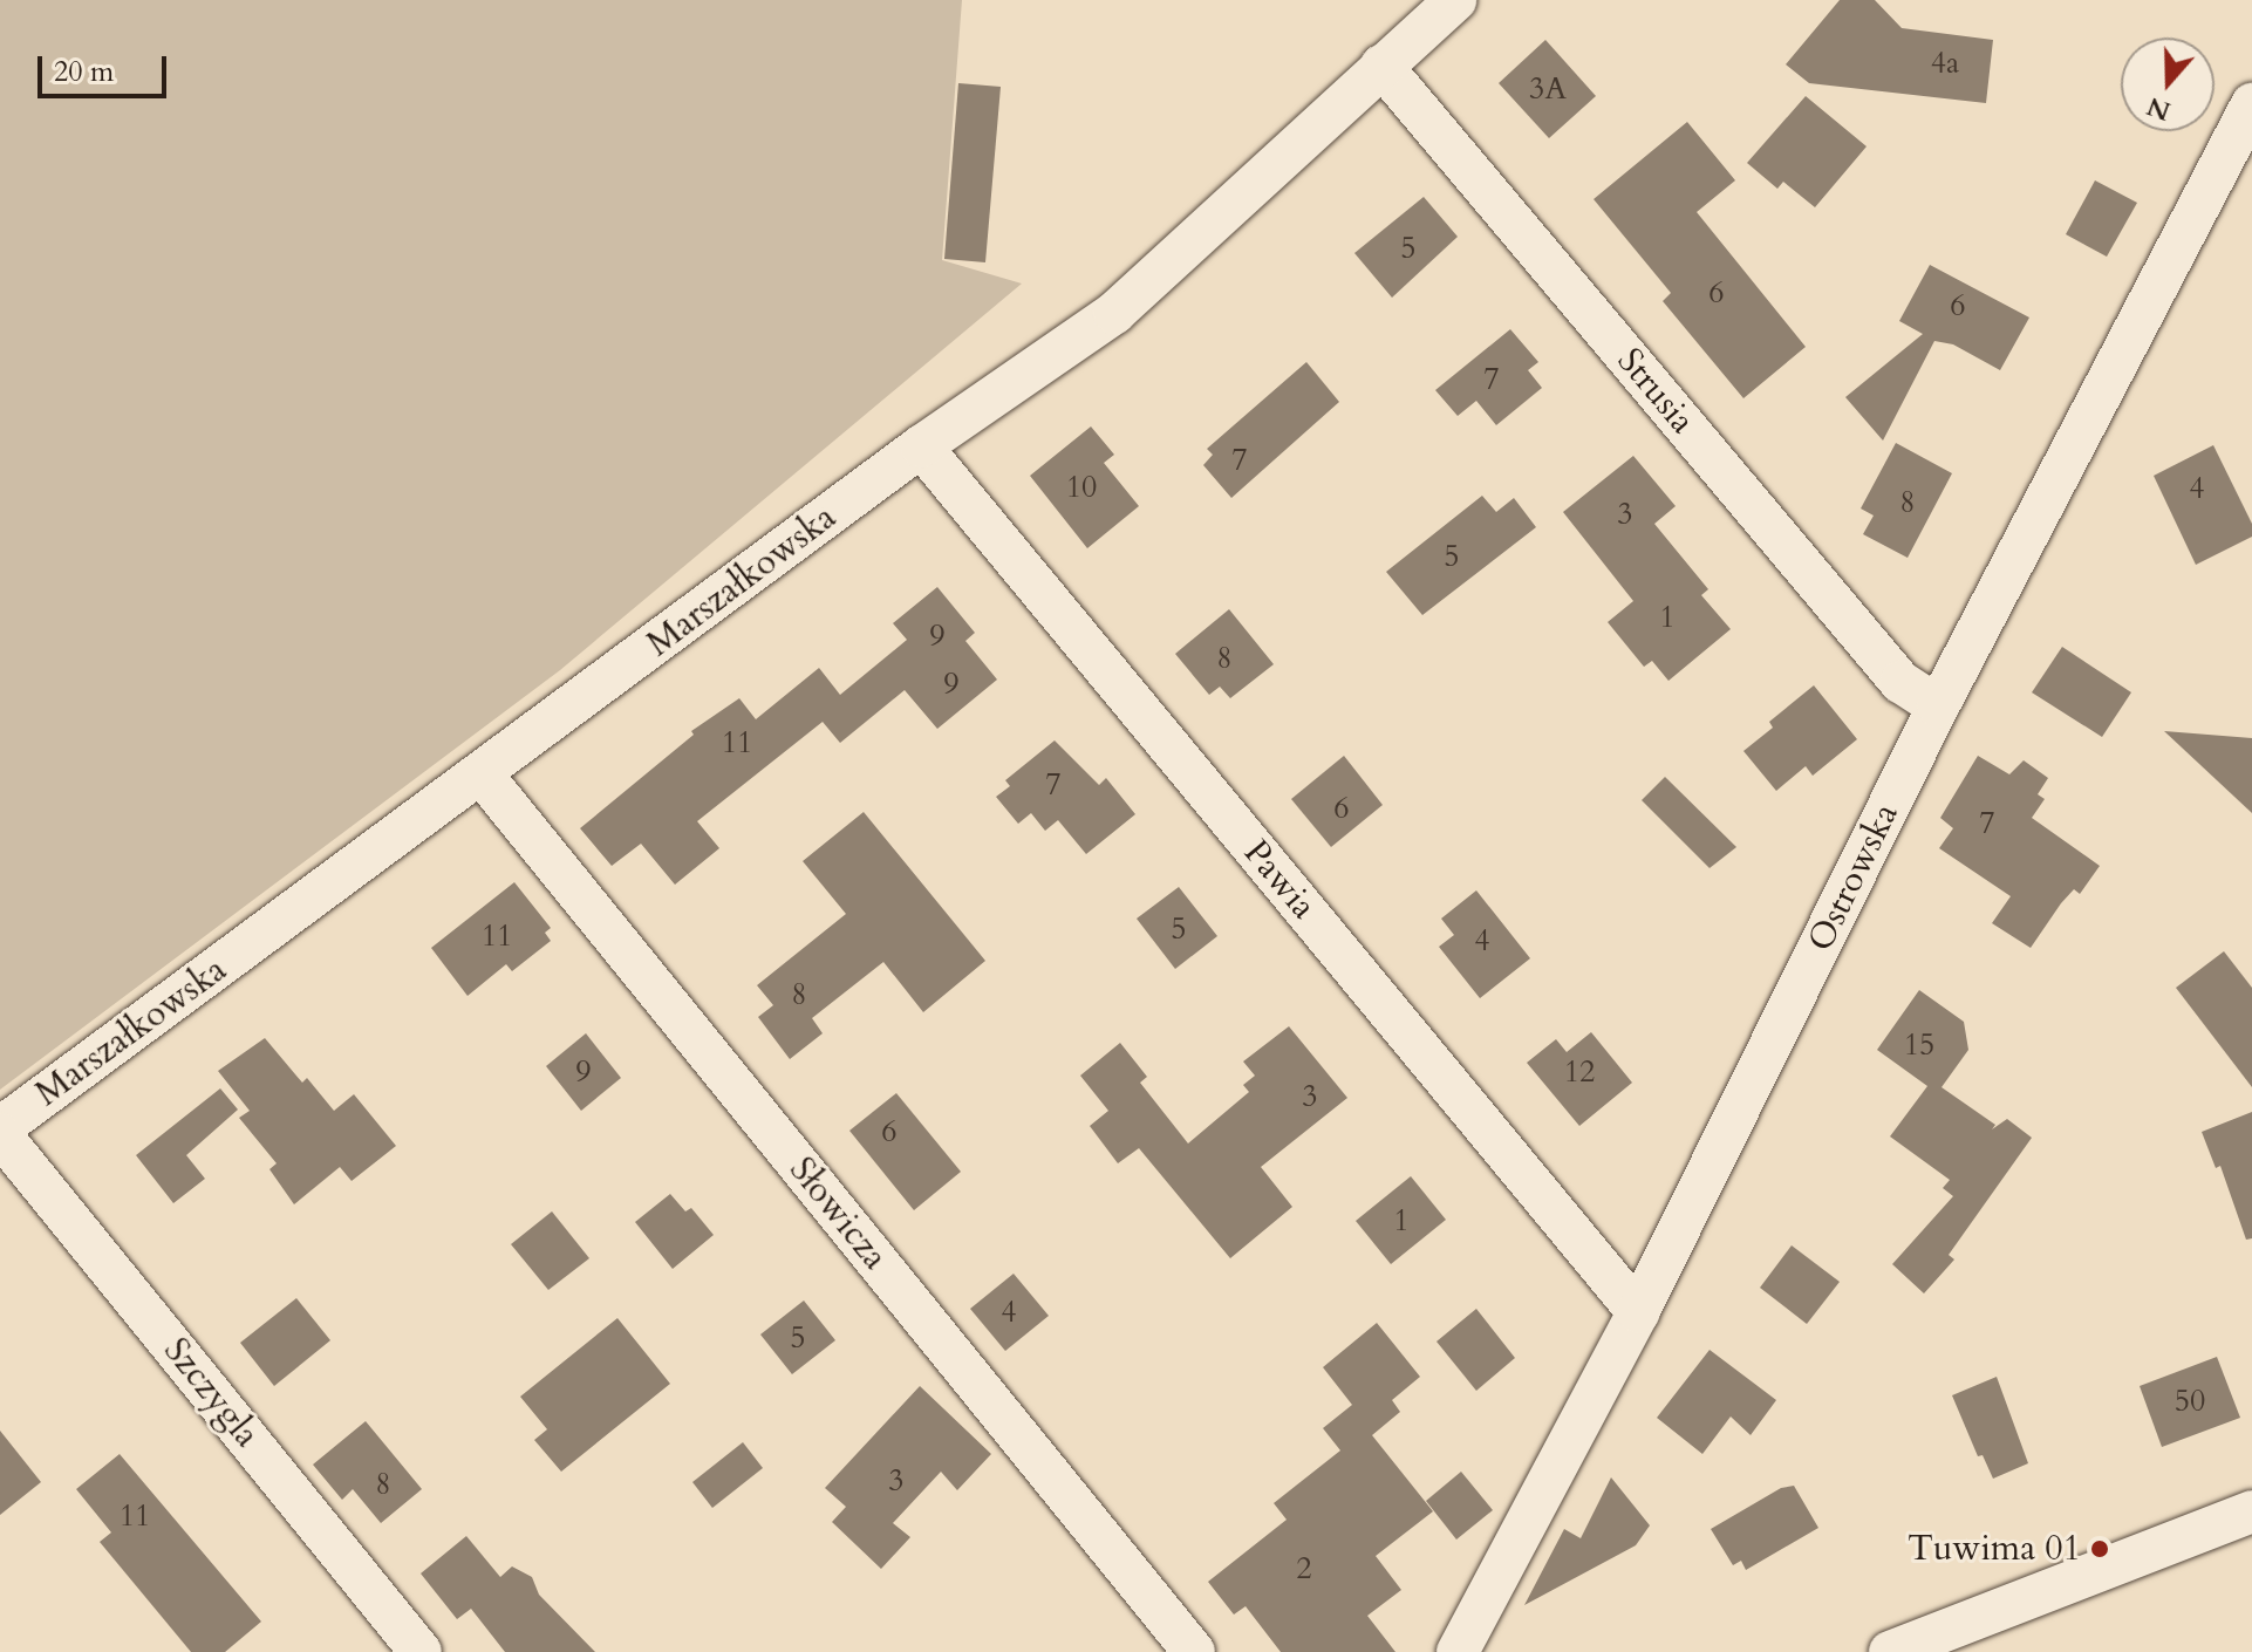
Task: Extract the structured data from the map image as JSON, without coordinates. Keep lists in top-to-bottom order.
{
  "streets": {
    "street": [
      "Strusia",
      "Marszałkowska",
      "Ostrowska",
      "Pawia",
      "Słowicza",
      "Szczygla"
    ]
  },
  "crossings": [
    ["Strusia", "Marszałkowska"],
    ["Strusia", "Ostrowska"],
    ["Marszałkowska", "Pawia"],
    ["Marszałkowska", "Słowicza"],
    ["Marszałkowska", "Szczygla"],
    ["Ostrowska", "Pawia"]
  ],
  "places": ["Tuwima 01"],
  "house_numbers": [
    "4a",
    "3A",
    "5",
    "6",
    "6",
    "7",
    "7",
    "10",
    "4",
    "8",
    "3",
    "5",
    "1",
    "9",
    "8",
    "9",
    "11",
    "7",
    "6",
    "7",
    "5",
    "11",
    "4",
    "8",
    "15",
    "9",
    "12",
    "3",
    "6",
    "1",
    "4",
    "5",
    "50",
    "3",
    "8",
    "11",
    "2"
  ],
  "scale_bar": "20 m",
  "north": "bottom"
}
